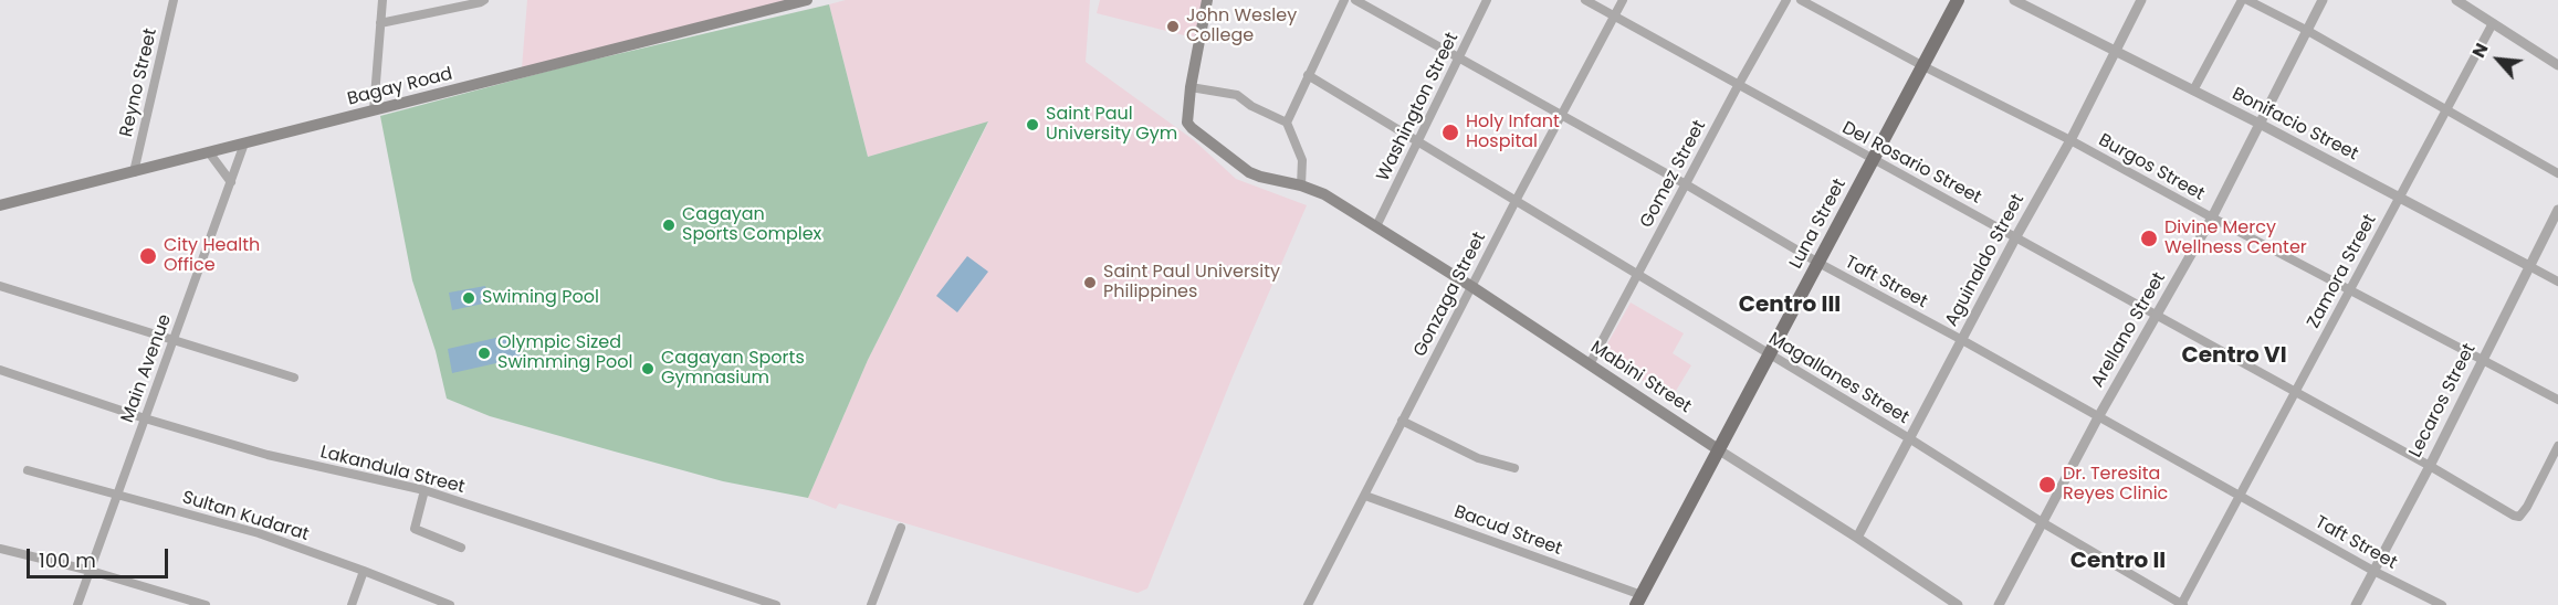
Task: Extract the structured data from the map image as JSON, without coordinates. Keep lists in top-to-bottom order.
{
  "streets": {
    "main road": ["Bagay Road", "Luna Street", "Mabini Street"],
    "street": [
      "Reyno Street",
      "Washington Street",
      "Bonifacio Street",
      "Del Rosario Street",
      "Burgos Street",
      "Gomez Street",
      "Aguinaldo Street",
      "Zamora Street",
      "Taft Street",
      "Gonzaga Street",
      "Arellano Street",
      "Main Avenue",
      "Magallanes Street",
      "Lecaros Street",
      "Lakandula Street",
      "Sultan Kudarat",
      "Bacud Street"
    ]
  },
  "crossings": [
    ["Reyno Street", "Bagay Road"],
    ["Bagay Road", "Main Avenue"],
    ["Washington Street", "Taft Street"],
    ["Washington Street", "Mabini Street"],
    ["Washington Street", "Magallanes Street"],
    ["Bonifacio Street", "Aguinaldo Street"],
    ["Bonifacio Street", "Zamora Street"],
    ["Bonifacio Street", "Arellano Street"],
    ["Bonifacio Street", "Lecaros Street"],
    ["Del Rosario Street", "Gomez Street"],
    ["Del Rosario Street", "Luna Street"],
    ["Del Rosario Street", "Aguinaldo Street"],
    ["Del Rosario Street", "Zamora Street"],
    ["Del Rosario Street", "Gonzaga Street"],
    ["Del Rosario Street", "Arellano Street"],
    ["Del Rosario Street", "Lecaros Street"],
    ["Burgos Street", "Luna Street"],
    ["Burgos Street", "Aguinaldo Street"],
    ["Burgos Street", "Zamora Street"],
    ["Burgos Street", "Arellano Street"],
    ["Burgos Street", "Lecaros Street"],
    ["Gomez Street", "Taft Street"],
    ["Gomez Street", "Mabini Street"],
    ["Gomez Street", "Magallanes Street"],
    ["Luna Street", "Taft Street"],
    ["Luna Street", "Mabini Street"],
    ["Luna Street", "Magallanes Street"],
    ["Luna Street", "Bacud Street"],
    ["Aguinaldo Street", "Taft Street"],
    ["Aguinaldo Street", "Mabini Street"],
    ["Aguinaldo Street", "Magallanes Street"],
    ["Zamora Street", "Taft Street"],
    ["Zamora Street", "Magallanes Street"],
    ["Taft Street", "Gonzaga Street"],
    ["Taft Street", "Arellano Street"],
    ["Taft Street", "Lecaros Street"],
    ["Gonzaga Street", "Mabini Street"],
    ["Gonzaga Street", "Magallanes Street"],
    ["Gonzaga Street", "Bacud Street"],
    ["Arellano Street", "Magallanes Street"],
    ["Main Avenue", "Lakandula Street"],
    ["Main Avenue", "Sultan Kudarat"]
  ],
  "districts": ["Centro III", "Centro VI", "Centro II"],
  "places": [
    "John Wesley College",
    "Saint Paul University Gym",
    "Holy Infant Hospital",
    "Cagayan Sports Complex",
    "Divine Mercy Wellness Center",
    "City Health Office",
    "Saint Paul University Philippines",
    "Swiming Pool",
    "Olympic Sized Swimming Pool",
    "Cagayan Sports Gymnasium",
    "Dr. Teresita Reyes Clinic"
  ],
  "scale_bar": "100 m",
  "north": "top left"
}
